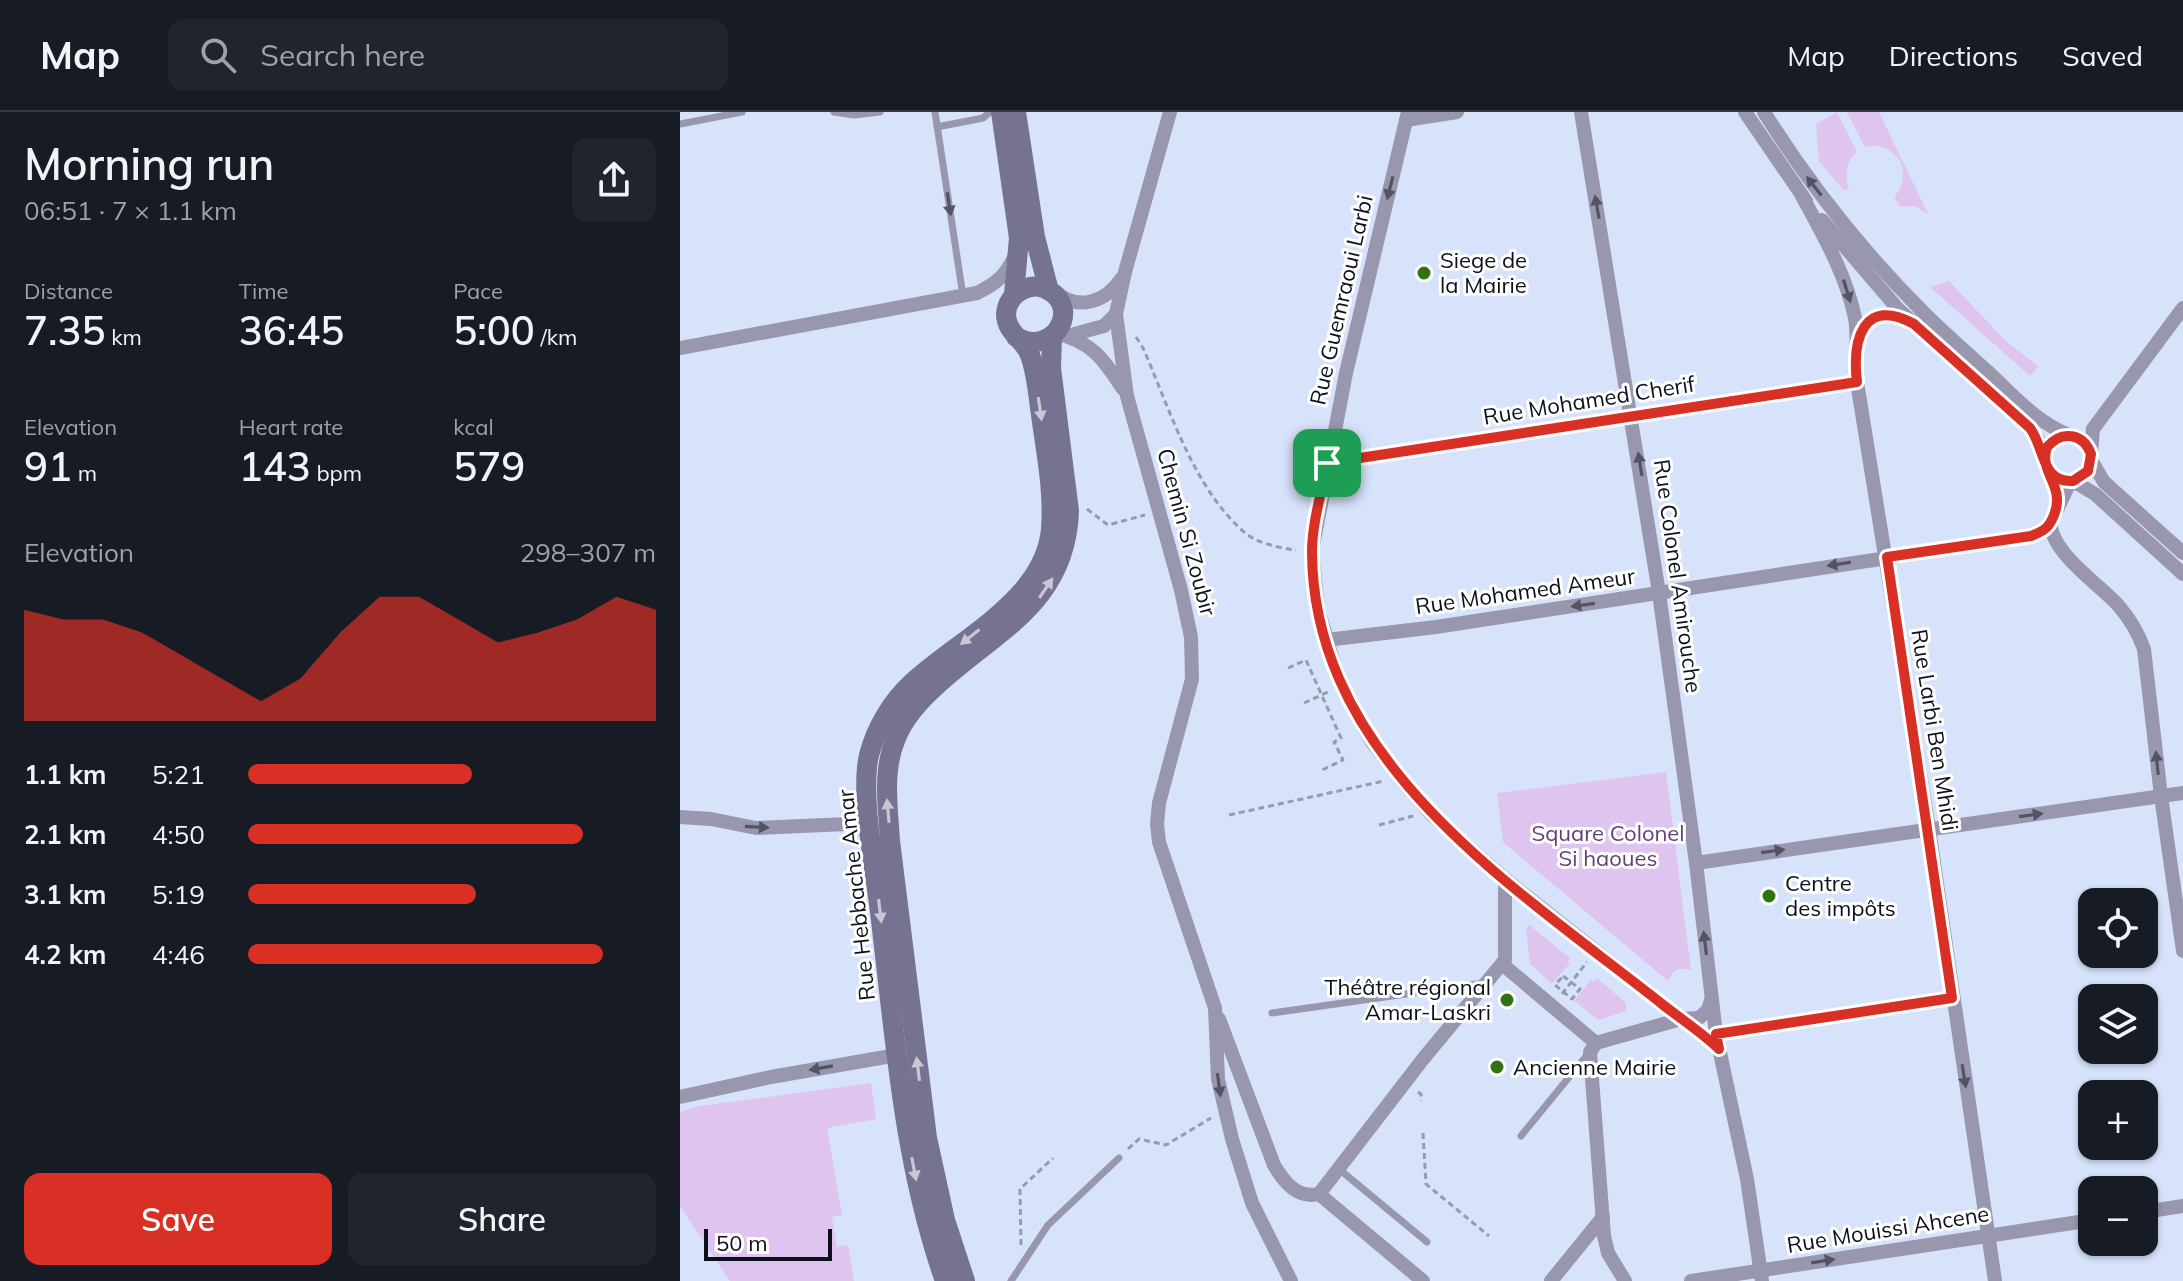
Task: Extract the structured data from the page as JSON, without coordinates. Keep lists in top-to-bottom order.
{
  "streets": {
    "main road": ["Rue Hebbache Amar"],
    "street": [
      "Rue Guemraoui Larbi",
      "Rue Mohamed Cherif",
      "Chemin Si Zoubir",
      "Rue Colonel Amirouche",
      "Rue Mohamed Ameur",
      "Rue Larbi Ben Mhidi",
      "Rue Mouissi Ahcene"
    ]
  },
  "crossings": [
    ["Rue Guemraoui Larbi", "Rue Mohamed Cherif"],
    ["Rue Guemraoui Larbi", "Rue Colonel Amirouche"],
    ["Rue Guemraoui Larbi", "Rue Mohamed Ameur"],
    ["Rue Mohamed Cherif", "Rue Colonel Amirouche"],
    ["Rue Mohamed Cherif", "Rue Larbi Ben Mhidi"],
    ["Rue Colonel Amirouche", "Rue Mohamed Ameur"],
    ["Rue Colonel Amirouche", "Rue Mouissi Ahcene"],
    ["Rue Mohamed Ameur", "Rue Larbi Ben Mhidi"],
    ["Rue Larbi Ben Mhidi", "Rue Mouissi Ahcene"]
  ],
  "one_way": [
    "Rue Colonel Amirouche",
    "Rue Mohamed Ameur",
    "Rue Larbi Ben Mhidi",
    "Rue Mouissi Ahcene"
  ],
  "parks": ["Square Colonel Si haoues"],
  "places": [
    "Siege de la Mairie",
    "Centre des impôts",
    "Théâtre régional Amar-Laskri",
    "Ancienne Mairie"
  ],
  "scale_bar": "50 m",
  "page": {
    "header": "Map",
    "search": "Search here",
    "nav": ["Map", "Directions", "Saved"],
    "heading": ["Morning run", "06:51 · 7 × 1.1 km"],
    "stats": [
      ["Distance", "7.35 km"],
      ["Time", "36:45"],
      ["Pace", "5:00 /km"],
      ["Elevation", "91 m"],
      ["Heart rate", "143 bpm"],
      ["kcal", "579"]
    ],
    "chart": ["Elevation", "298–307 m"],
    "list": [
      {
        "name": "1.1 km",
        "note": "5:21"
      },
      {
        "name": "2.1 km",
        "note": "4:50"
      },
      {
        "name": "3.1 km",
        "note": "5:19"
      },
      {
        "name": "4.2 km",
        "note": "4:46"
      }
    ],
    "map_buttons": ["+", "−"],
    "buttons": ["Save", "Share"],
    "scale": "50 m"
  }
}
